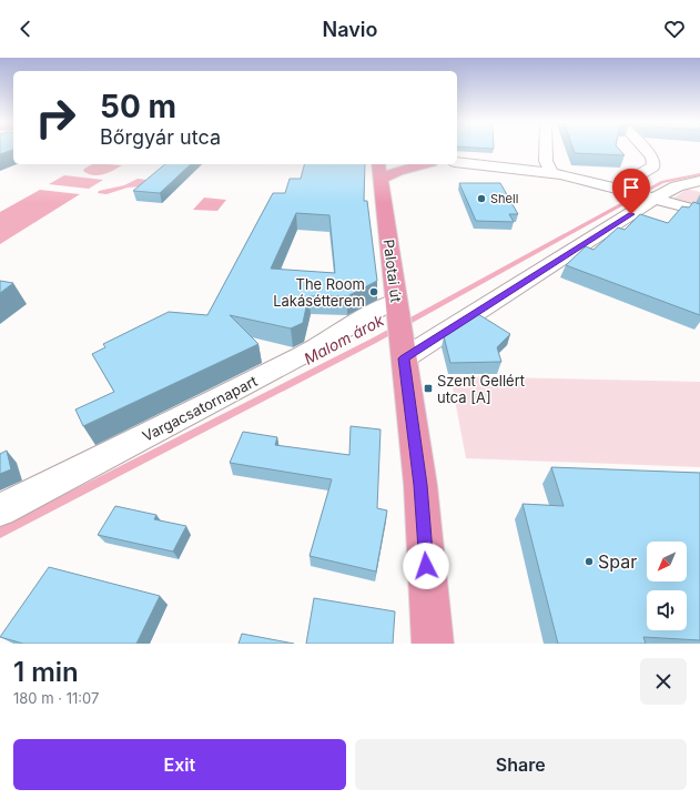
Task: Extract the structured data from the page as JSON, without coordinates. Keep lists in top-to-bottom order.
{
  "streets": {
    "main road": ["Palotai út"],
    "street": ["Vargacsatornapart"]
  },
  "crossings": [
    ["Palotai út", "Vargacsatornapart"]
  ],
  "water": ["Malom árok"],
  "places": {
    "other": ["Shell", "The Room Lakásétterem", "Spar"],
    "transit": ["Szent Gellért utca [A]"]
  },
  "north": "bottom left",
  "page": {
    "header": "Navio",
    "turn": ["50 m", "Bőrgyár utca"],
    "heading": ["1 min", "180 m · 11:07"],
    "buttons": ["Exit", "Share"]
  }
}
